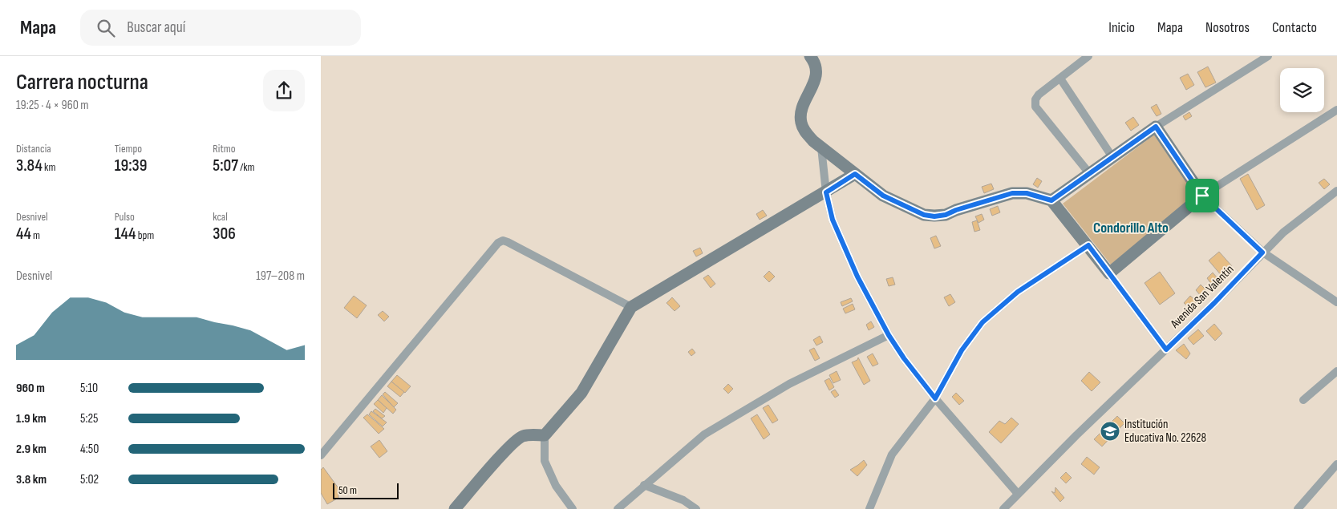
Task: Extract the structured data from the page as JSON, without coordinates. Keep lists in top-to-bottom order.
{
  "streets": {
    "street": ["Avenida San Valentín"]
  },
  "districts": ["Condorillo Alto"],
  "places": {
    "school or university": ["Institución Educativa No. 22628"]
  },
  "scale_bar": "50 m",
  "page": {
    "header": "Mapa",
    "search": "Buscar aquí",
    "nav": [
      "Inicio",
      "Mapa",
      "Nosotros",
      "Contacto"
    ],
    "heading": ["Carrera nocturna", "19:25 · 4 × 960 m"],
    "stats": [
      ["Distancia", "3.84 km"],
      ["Tiempo", "19:39"],
      ["Ritmo", "5:07 /km"],
      ["Desnivel", "44 m"],
      ["Pulso", "144 bpm"],
      ["kcal", "306"]
    ],
    "chart": ["Desnivel", "197–208 m"],
    "list": [
      {
        "name": "960 m",
        "note": "5:10"
      },
      {
        "name": "1.9 km",
        "note": "5:25"
      },
      {
        "name": "2.9 km",
        "note": "4:50"
      },
      {
        "name": "3.8 km",
        "note": "5:02"
      }
    ],
    "scale": "50 m"
  }
}
